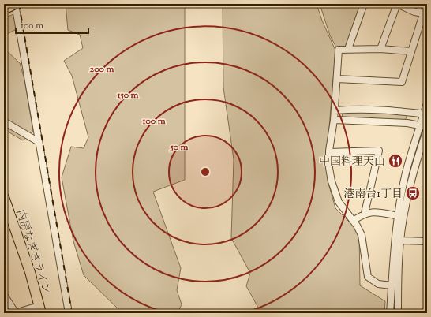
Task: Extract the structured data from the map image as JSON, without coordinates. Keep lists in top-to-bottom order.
{
  "streets": {
    "highway": ["内房なぎさライン"]
  },
  "places": {
    "restaurant": ["中国料理天山"],
    "bus stop": ["港南台1丁目"]
  },
  "scale_bar": "100 m",
  "rings": [
    "200 m",
    "150 m",
    "100 m",
    "50 m"
  ]
}
